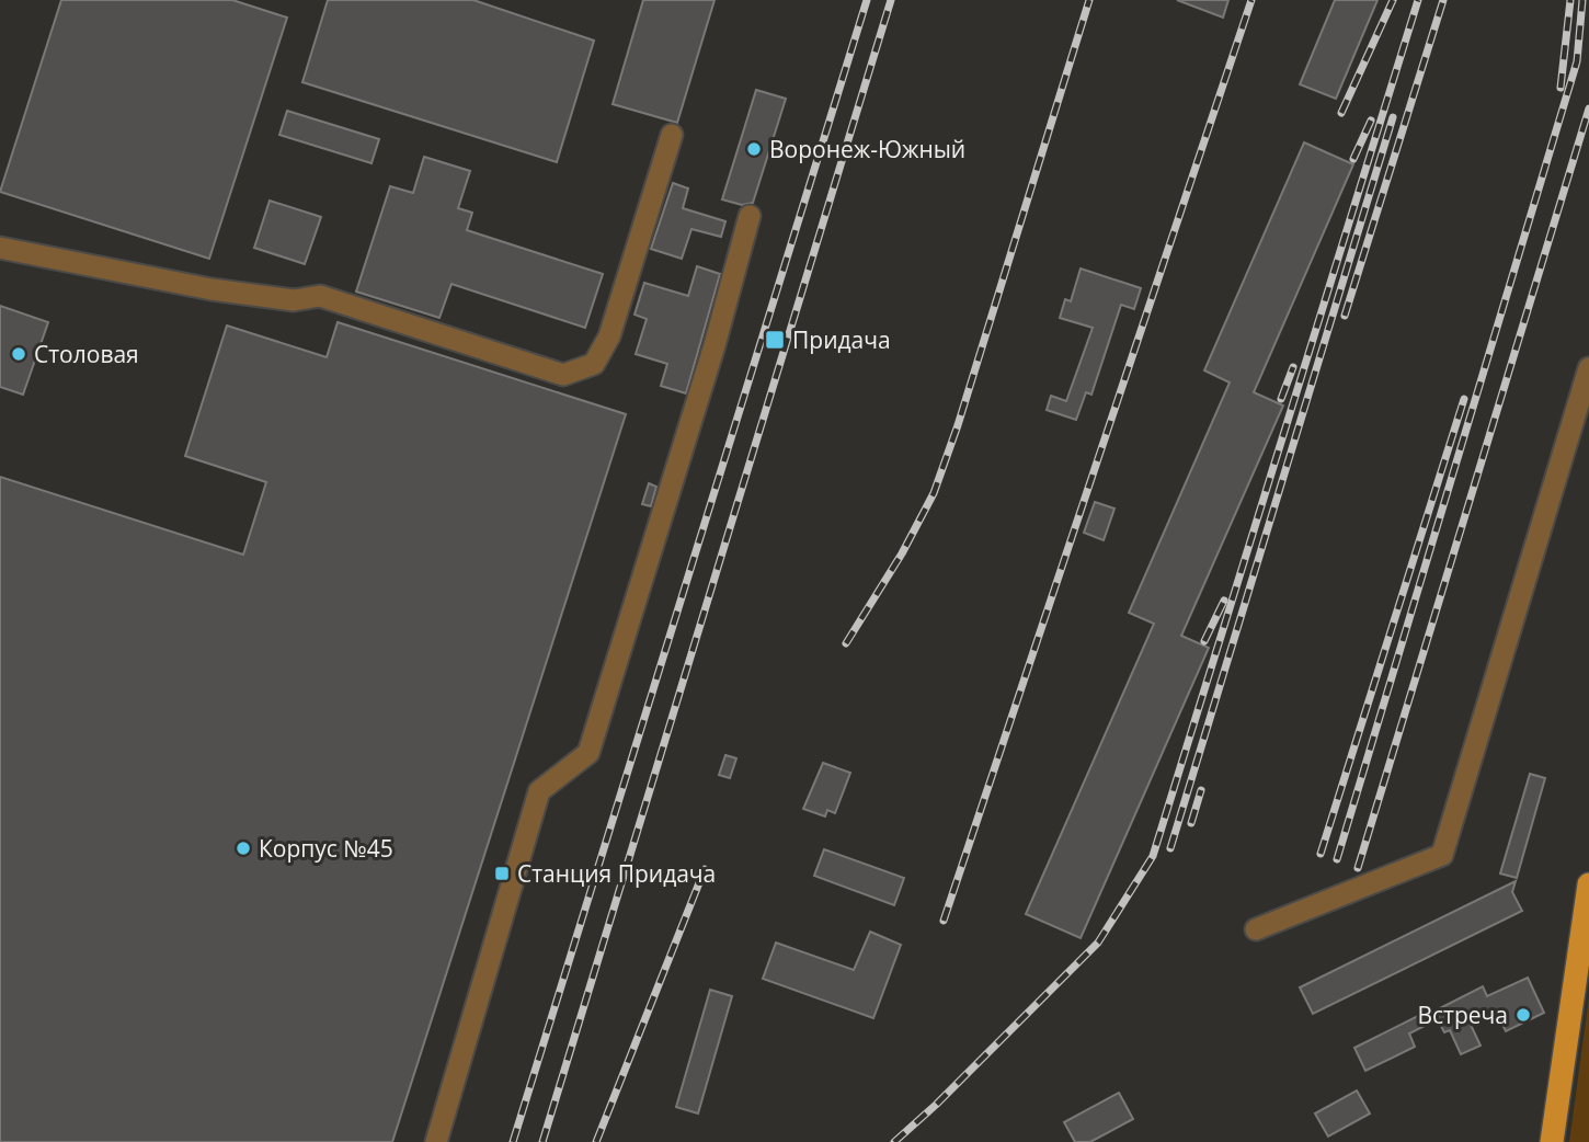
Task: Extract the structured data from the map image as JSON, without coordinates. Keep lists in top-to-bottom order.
{
  "places": {
    "other": [
      "Воронеж-Южный",
      "Столовая",
      "Корпус №45",
      "Встреча"
    ],
    "transit": ["Придача", "Станция Придача"]
  }
}
